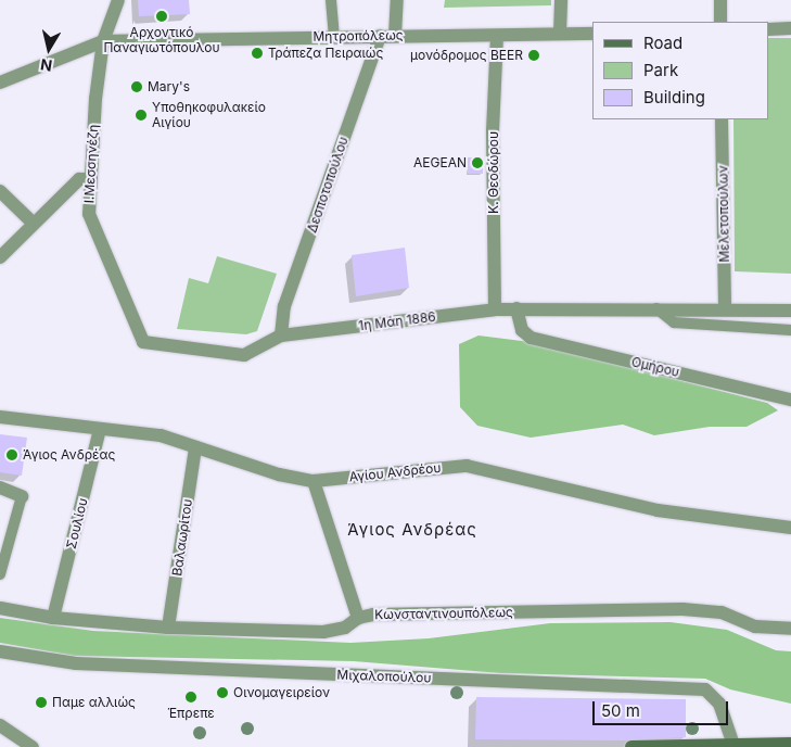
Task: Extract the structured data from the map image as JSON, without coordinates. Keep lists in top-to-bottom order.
{
  "streets": {
    "street": [
      "Μητροπόλεως",
      "Ι.Μεσσηνέζη",
      "Κ. Θεοδώρου",
      "Δεσποτοπούλου",
      "Μελετοπούλων",
      "1η Μάη 1886",
      "Ομήρου",
      "Αγίου Ανδρέου",
      "Σουλίου",
      "Βαλαωρίτου",
      "Κωνσταντινουπόλεως",
      "Μιχαλοπούλου"
    ]
  },
  "crossings": [
    ["Μητροπόλεως", "Ι.Μεσσηνέζη"],
    ["Μητροπόλεως", "Κ. Θεοδώρου"],
    ["Μητροπόλεως", "Δεσποτοπούλου"],
    ["Ι.Μεσσηνέζη", "1η Μάη 1886"],
    ["Κ. Θεοδώρου", "1η Μάη 1886"],
    ["Δεσποτοπούλου", "1η Μάη 1886"],
    ["Μελετοπούλων", "1η Μάη 1886"],
    ["1η Μάη 1886", "Ομήρου"],
    ["Αγίου Ανδρέου", "Σουλίου"],
    ["Αγίου Ανδρέου", "Βαλαωρίτου"],
    ["Σουλίου", "Κωνσταντινουπόλεως"],
    ["Βαλαωρίτου", "Κωνσταντινουπόλεως"]
  ],
  "districts": ["Άγιος Ανδρέας"],
  "places": [
    "Αρχοντικό Παναγιωτόπουλου",
    "Τράπεζα Πειραιώς",
    "μονόδρομος BEER",
    "Mary's",
    "Υποθηκοφυλακείο Αιγίου",
    "AEGEAN",
    "Άγιος Ανδρέας",
    "Οινομαγειρείον",
    "Έπρεπε",
    "Παμε αλλιώς"
  ],
  "legend": ["Road", "Park", "Building"],
  "scale_bar": "50 m",
  "north": "bottom"
}
